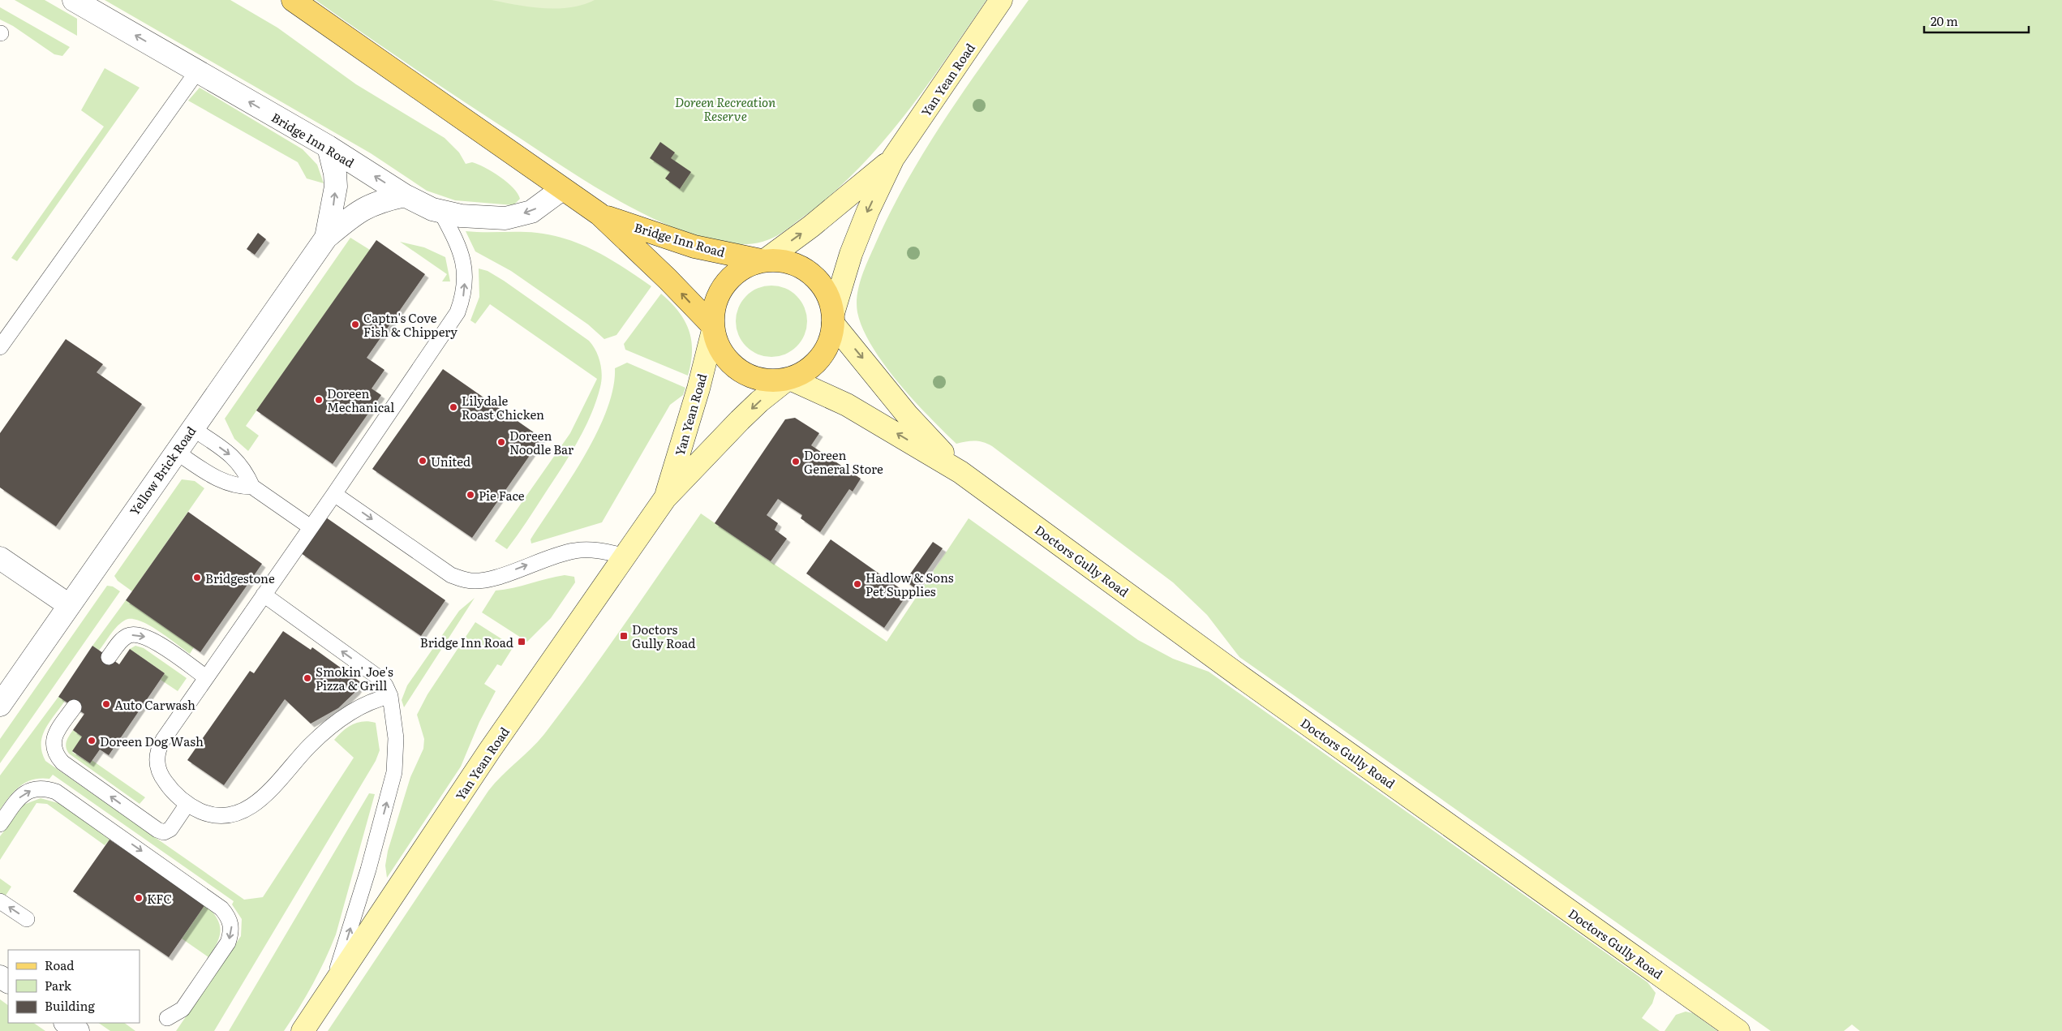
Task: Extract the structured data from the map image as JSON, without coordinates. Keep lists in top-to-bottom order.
{
  "streets": {
    "main road": ["Yan Yean Road", "Bridge Inn Road", "Doctors Gully Road"],
    "street": ["Yellow Brick Road"]
  },
  "crossings": [
    ["Yan Yean Road", "Bridge Inn Road"],
    ["Yan Yean Road", "Doctors Gully Road"],
    ["Bridge Inn Road", "Yellow Brick Road"],
    ["Bridge Inn Road", "Doctors Gully Road"]
  ],
  "one_way": ["Bridge Inn Road"],
  "parks": ["Doreen Recreation Reserve"],
  "places": {
    "other": [
      "Captn's Cove Fish & Chippery",
      "Doreen Mechanical",
      "Lilydale Roast Chicken",
      "Doreen Noodle Bar",
      "United",
      "Doreen General Store",
      "Pie Face",
      "Bridgestone",
      "Hadlow & Sons Pet Supplies",
      "Smokin' Joe's Pizza & Grill",
      "Auto Carwash",
      "Doreen Dog Wash",
      "KFC"
    ],
    "transit": ["Doctors Gully Road", "Bridge Inn Road"]
  },
  "legend": ["Road", "Park", "Building"],
  "scale_bar": "20 m"
}
